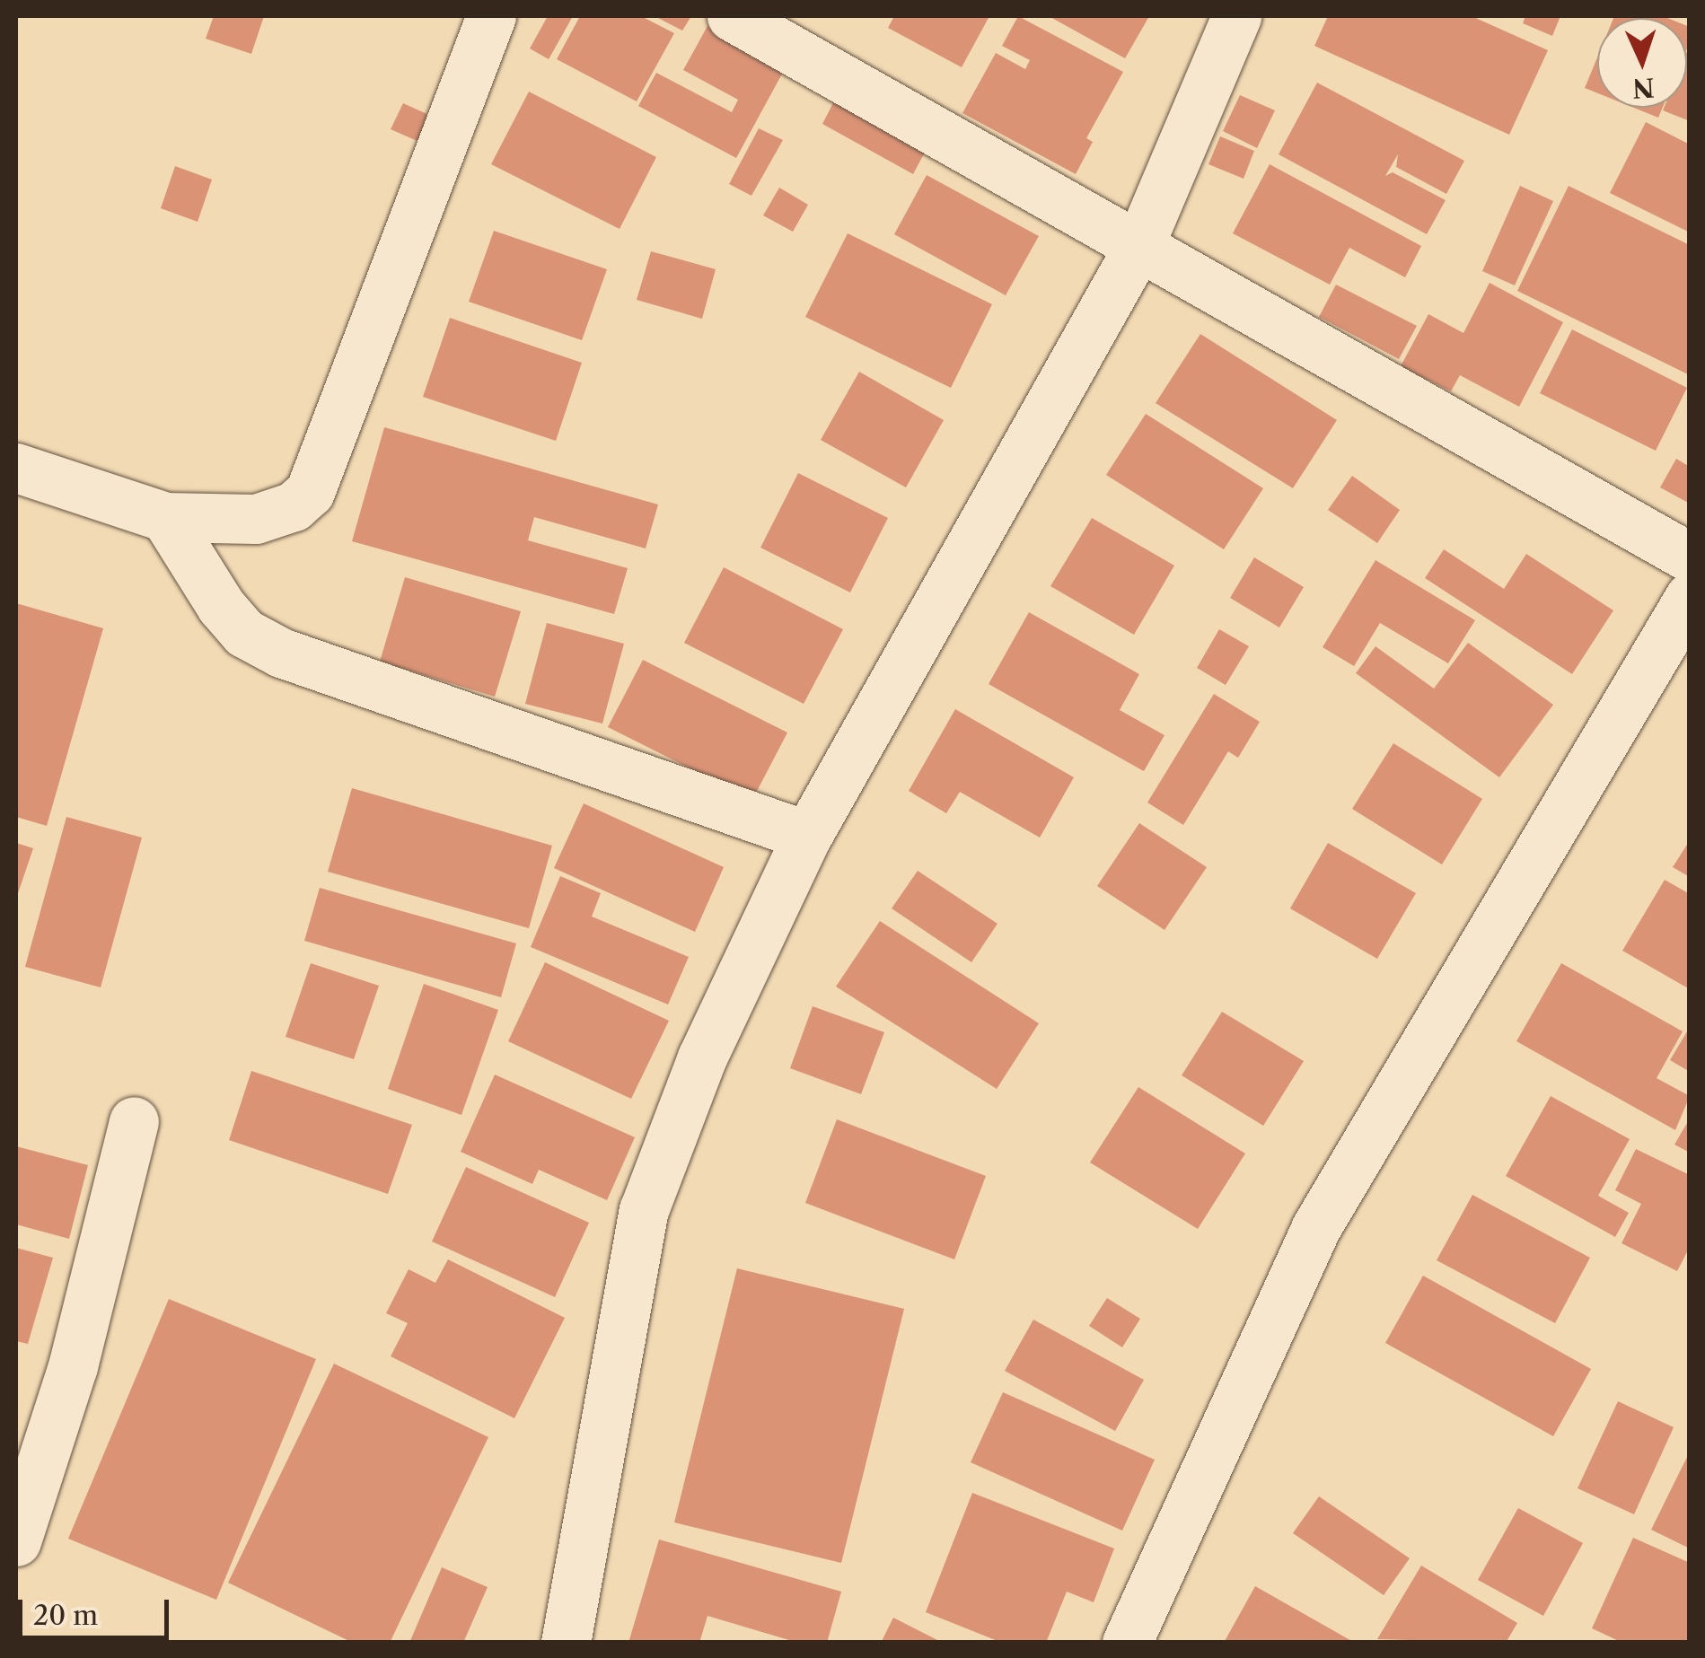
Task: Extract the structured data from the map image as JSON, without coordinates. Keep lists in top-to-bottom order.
{
  "scale_bar": "20 m",
  "north": "bottom"
}
